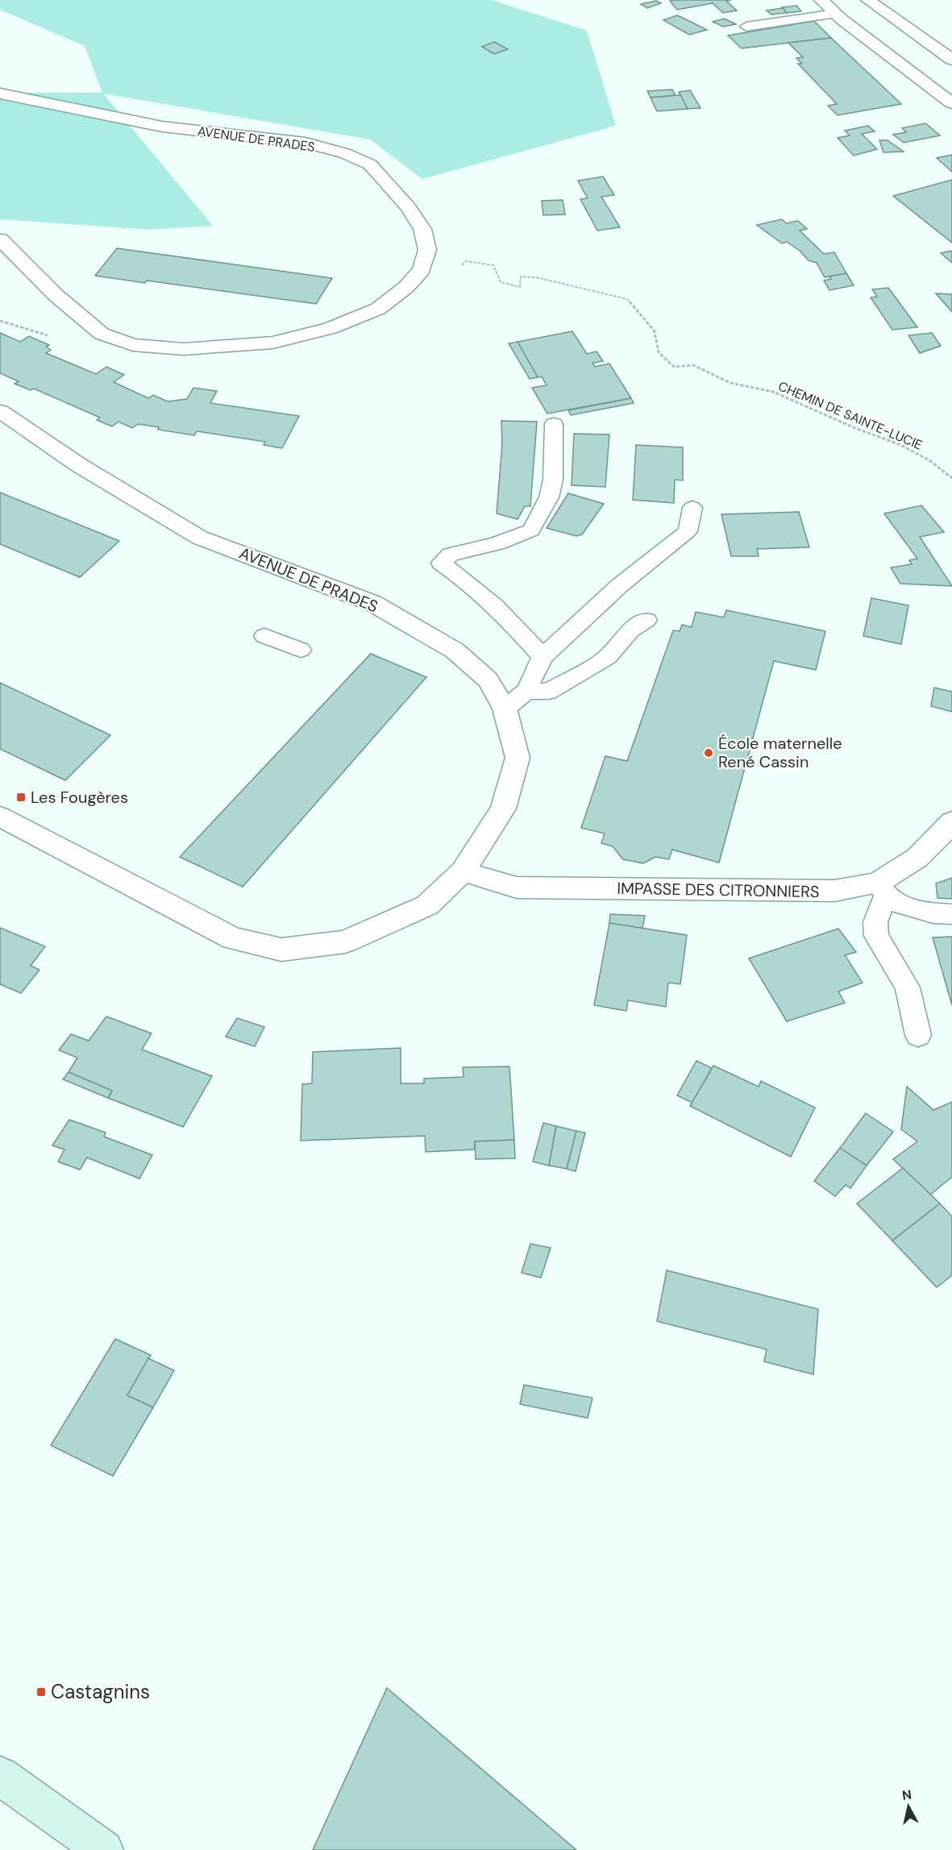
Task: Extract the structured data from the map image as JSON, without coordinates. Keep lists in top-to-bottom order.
{
  "streets": {
    "street": ["AVENUE DE PRADES", "IMPASSE DES CITRONNIERS"],
    "path": ["CHEMIN DE SAINTE-LUCIE"]
  },
  "crossings": [
    ["AVENUE DE PRADES", "IMPASSE DES CITRONNIERS"]
  ],
  "places": {
    "other": ["École maternelle René Cassin"],
    "transit": ["Les Fougères", "Castagnins"]
  },
  "north": "top"
}
